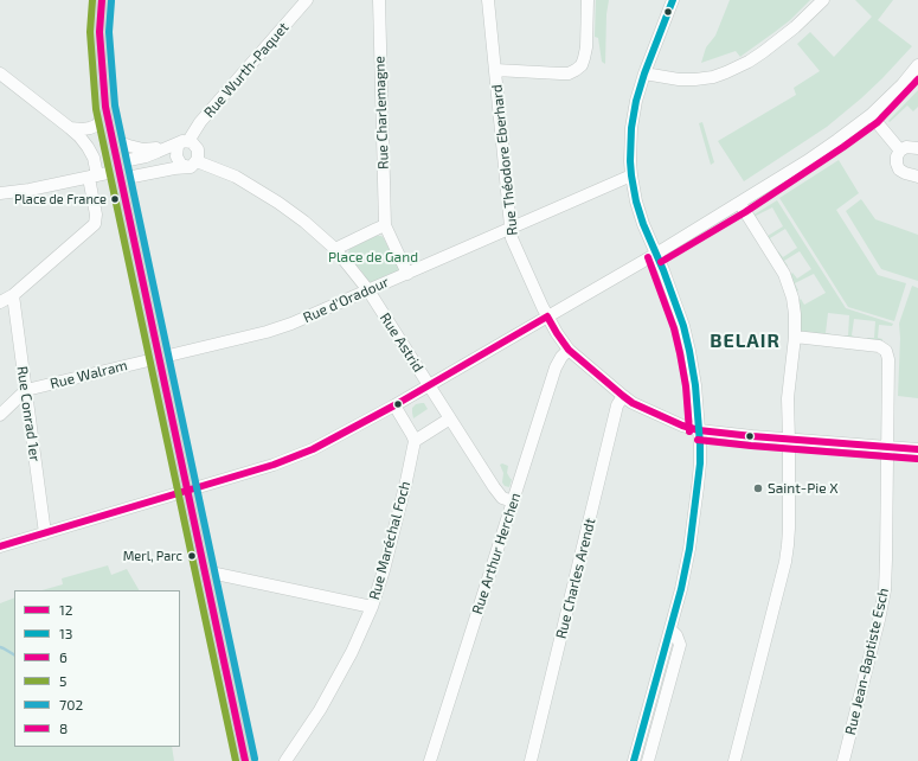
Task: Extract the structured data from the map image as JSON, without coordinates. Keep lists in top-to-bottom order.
{
  "streets": {
    "street": [
      "Rue Wurth-Paquet",
      "Rue Charlemagne",
      "Rue Théodore Eberhard",
      "Rue d'Oradour",
      "Rue Astrid",
      "Rue Walram",
      "Rue Conrad 1er",
      "Rue Maréchal Foch",
      "Rue Arthur Herchen",
      "Rue Charles Arendt",
      "Rue Jean-Baptiste Esch"
    ]
  },
  "crossings": [
    ["Rue Wurth-Paquet", "Rue Astrid"],
    ["Rue Charlemagne", "Rue d'Oradour"],
    ["Rue Théodore Eberhard", "Rue d'Oradour"],
    ["Rue Théodore Eberhard", "Rue Arthur Herchen"],
    ["Rue Théodore Eberhard", "Rue Charles Arendt"],
    ["Rue Théodore Eberhard", "Rue Jean-Baptiste Esch"],
    ["Rue d'Oradour", "Rue Astrid"],
    ["Rue d'Oradour", "Rue Walram"],
    ["Rue Astrid", "Rue Arthur Herchen"],
    ["Rue Walram", "Rue Conrad 1er"]
  ],
  "districts": ["BELAIR"],
  "parks": ["Place de Gand"],
  "places": ["Place de France", "Saint-Pie X", "Merl, Parc"],
  "lines": [
    "transit line 13",
    "transit line 6",
    "transit line 5",
    "transit line 702",
    "transit line 8",
    "transit line 12"
  ],
  "legend": [
    "12",
    "13",
    "6",
    "5",
    "702",
    "8"
  ]
}
